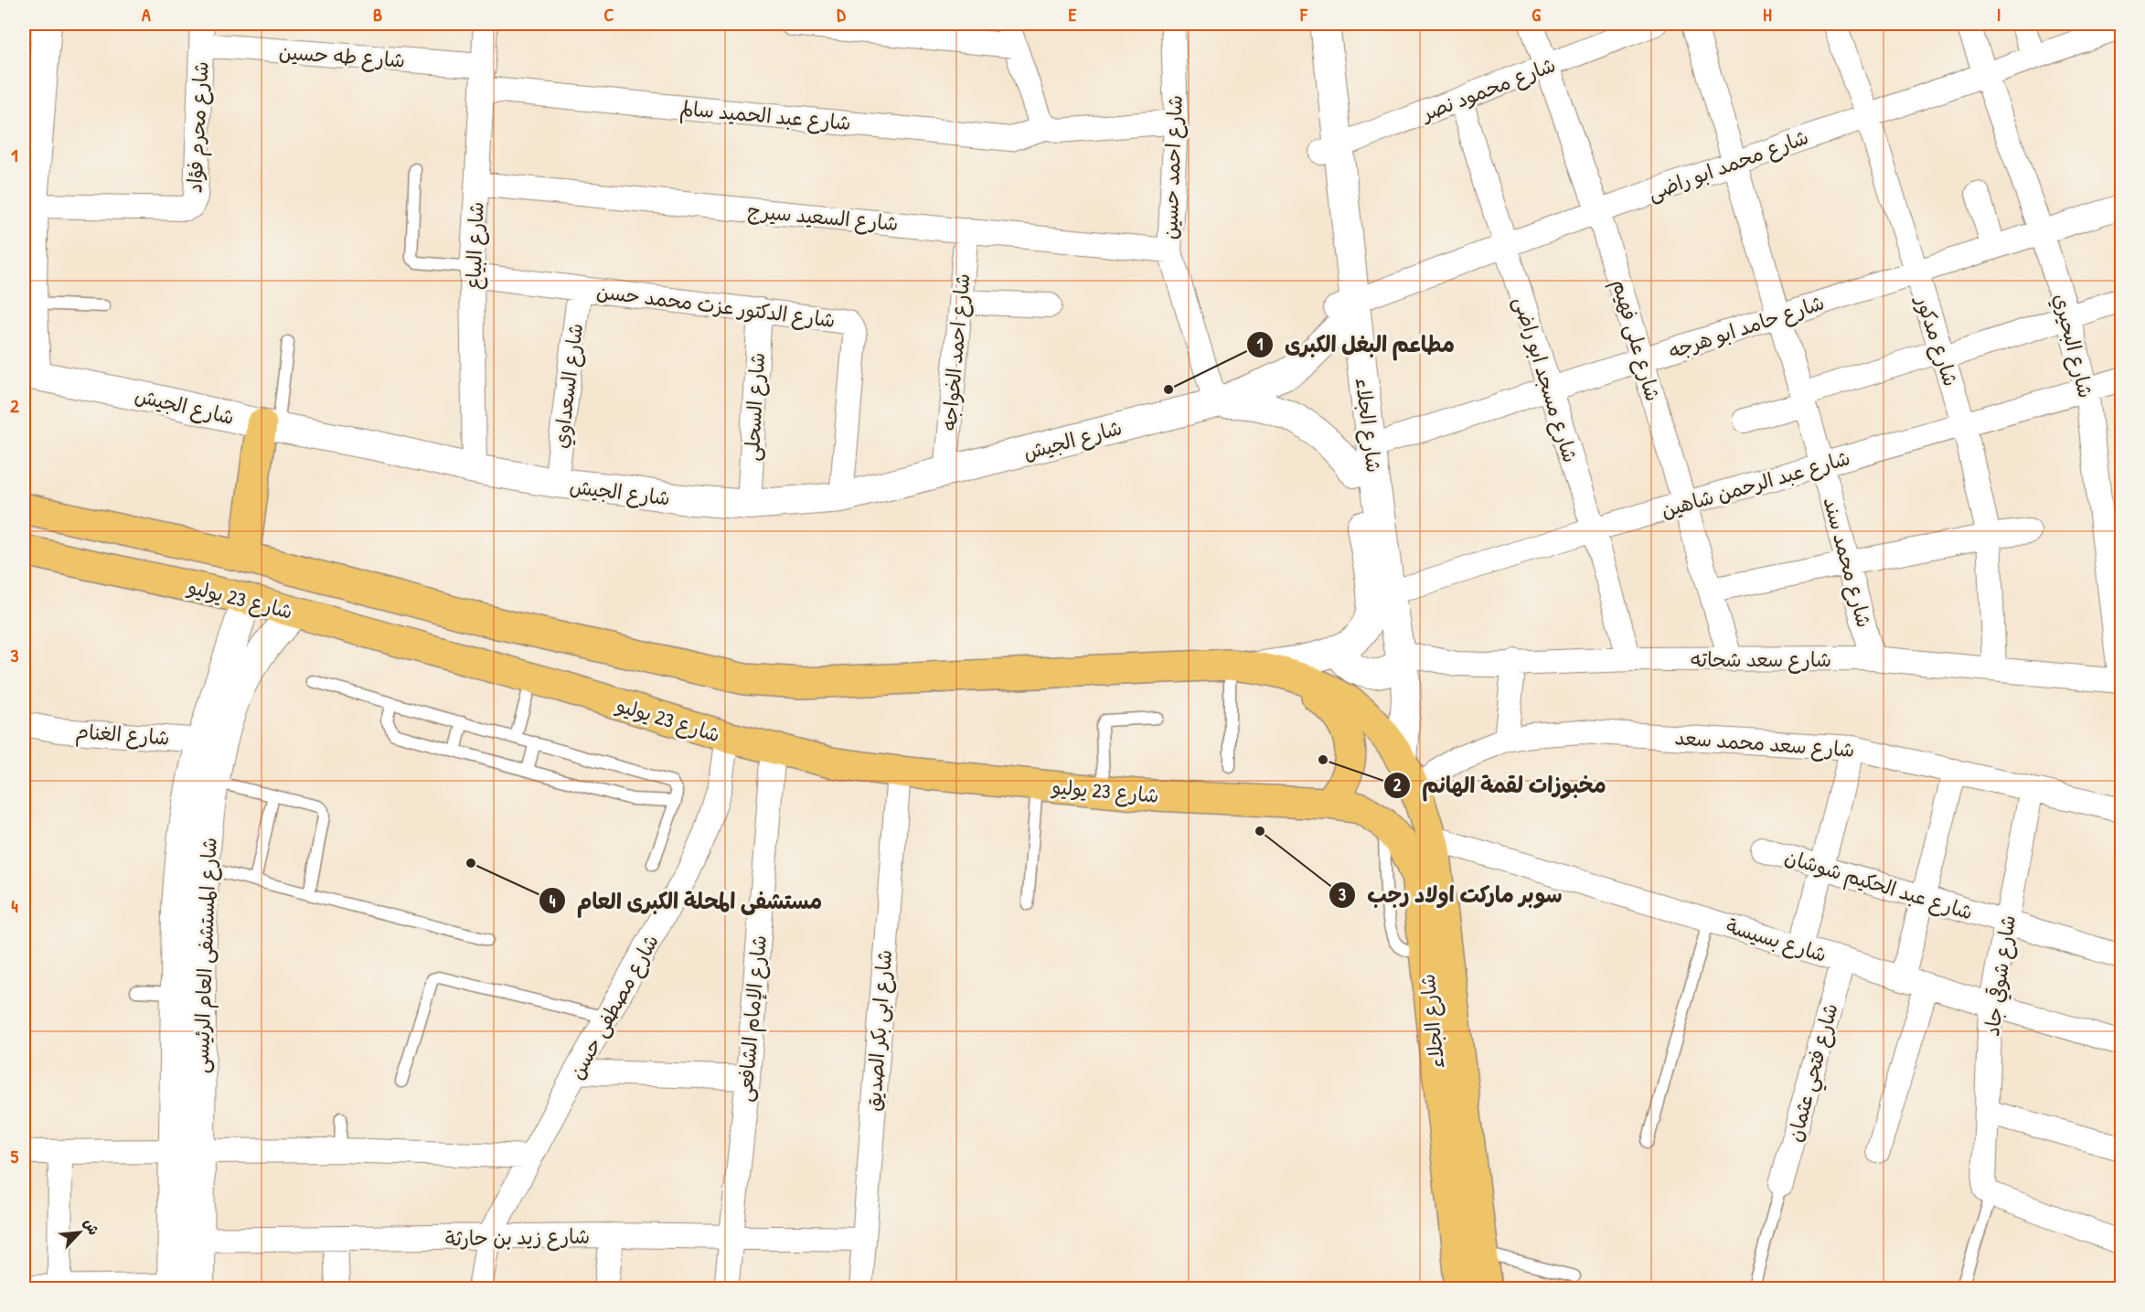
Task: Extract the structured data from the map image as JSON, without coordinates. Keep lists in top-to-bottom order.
{
  "streets": {
    "main road": ["شارع الجلاء", "شارع 23 يوليو"],
    "street": [
      "شارع طه حسين",
      "شارع محمود نصر",
      "شارع عبد الحميد سالم",
      "شارع محرم فؤاد",
      "شارع محمد ابو راضى",
      "شارع احمد حسين",
      "شارع السعيد سيرج",
      "شارع البياع",
      "شارع الدكتور عزت محمد حسن",
      "شارع حامد ابو هرجه",
      "شارع على فهيم",
      "شارع مدكور",
      "شارع البحيري",
      "شارع احمد الخواجه",
      "شارع مسجد ابو راضى",
      "شارع السعداوي",
      "شارع الجيش",
      "شارع السحلى",
      "شارع عبد الرحمن شاهين",
      "شارع محمد سند",
      "شارع سعد شحاته",
      "شارع الغنام",
      "شارع سعد محمد سعد",
      "شارع عبد الحكيم شوشان",
      "شارع بسيسة",
      "شارع المستشفى العام الرئيسى",
      "شارع شوقي جاد",
      "شارع مصطفى حسن",
      "شارع الإمام الشافعى",
      "شارع ابى بكر الصديق",
      "شارع فتحي عثمان",
      "شارع زيد بن حارثة"
    ]
  },
  "crossings": [
    ["شارع طه حسين", "شارع عبد الحميد سالم"],
    ["شارع طه حسين", "شارع محرم فؤاد"],
    ["شارع طه حسين", "شارع البياع"],
    ["شارع محمود نصر", "شارع على فهيم"],
    ["شارع محمود نصر", "شارع مسجد ابو راضى"],
    ["شارع محمود نصر", "شارع الجلاء"],
    ["شارع عبد الحميد سالم", "شارع البياع"],
    ["شارع محمد ابو راضى", "شارع على فهيم"],
    ["شارع محمد ابو راضى", "شارع مدكور"],
    ["شارع محمد ابو راضى", "شارع البحيري"],
    ["شارع محمد ابو راضى", "شارع مسجد ابو راضى"],
    ["شارع محمد ابو راضى", "شارع الجيش"],
    ["شارع محمد ابو راضى", "شارع الجلاء"],
    ["شارع محمد ابو راضى", "شارع محمد سند"],
    ["شارع احمد حسين", "شارع السعيد سيرج"],
    ["شارع احمد حسين", "شارع الجيش"],
    ["شارع السعيد سيرج", "شارع البياع"],
    ["شارع السعيد سيرج", "شارع احمد الخواجه"],
    ["شارع البياع", "شارع الدكتور عزت محمد حسن"],
    ["شارع البياع", "شارع الجيش"],
    ["شارع الدكتور عزت محمد حسن", "شارع السعداوي"],
    ["شارع الدكتور عزت محمد حسن", "شارع الجيش"],
    ["شارع الدكتور عزت محمد حسن", "شارع السحلى"],
    ["شارع حامد ابو هرجه", "شارع على فهيم"],
    ["شارع حامد ابو هرجه", "شارع مدكور"],
    ["شارع حامد ابو هرجه", "شارع البحيري"],
    ["شارع حامد ابو هرجه", "شارع مسجد ابو راضى"],
    ["شارع حامد ابو هرجه", "شارع الجلاء"],
    ["شارع حامد ابو هرجه", "شارع محمد سند"],
    ["شارع على فهيم", "شارع عبد الرحمن شاهين"],
    ["شارع على فهيم", "شارع سعد شحاته"],
    ["شارع مدكور", "شارع عبد الرحمن شاهين"],
    ["شارع مدكور", "شارع سعد شحاته"],
    ["شارع البحيري", "شارع عبد الرحمن شاهين"],
    ["شارع البحيري", "شارع سعد شحاته"],
    ["شارع احمد الخواجه", "شارع الجيش"],
    ["شارع مسجد ابو راضى", "شارع عبد الرحمن شاهين"],
    ["شارع مسجد ابو راضى", "شارع سعد شحاته"],
    ["شارع السعداوي", "شارع الجيش"],
    ["شارع الجيش", "شارع السحلى"],
    ["شارع الجيش", "شارع الجلاء"],
    ["شارع الجلاء", "شارع عبد الرحمن شاهين"],
    ["شارع الجلاء", "شارع 23 يوليو"],
    ["شارع الجلاء", "شارع سعد شحاته"],
    ["شارع الجلاء", "شارع سعد محمد سعد"],
    ["شارع الجلاء", "شارع بسيسة"],
    ["شارع عبد الرحمن شاهين", "شارع محمد سند"],
    ["شارع محمد سند", "شارع سعد شحاته"],
    ["شارع 23 يوليو", "شارع المستشفى العام الرئيسى"],
    ["شارع 23 يوليو", "شارع مصطفى حسن"],
    ["شارع 23 يوليو", "شارع الإمام الشافعى"],
    ["شارع 23 يوليو", "شارع ابى بكر الصديق"],
    ["شارع الغنام", "شارع المستشفى العام الرئيسى"],
    ["شارع سعد محمد سعد", "شارع شوقي جاد"],
    ["شارع عبد الحكيم شوشان", "شارع شوقي جاد"],
    ["شارع بسيسة", "شارع شوقي جاد"],
    ["شارع بسيسة", "شارع فتحي عثمان"],
    ["شارع المستشفى العام الرئيسى", "شارع زيد بن حارثة"],
    ["شارع مصطفى حسن", "شارع زيد بن حارثة"],
    ["شارع الإمام الشافعى", "شارع زيد بن حارثة"],
    ["شارع ابى بكر الصديق", "شارع زيد بن حارثة"]
  ],
  "places": [
    "مطاعم البغل الكبرى",
    "مخبوزات لقمة الهانم",
    "سوبر ماركت اولاد رجب",
    "مستشفى المحلة الكبرى العام"
  ],
  "north": "top right",
  "grid": {
    "columns": [
      "A",
      "B",
      "C",
      "D",
      "E",
      "F",
      "G",
      "H",
      "I"
    ],
    "rows": [
      "1",
      "2",
      "3",
      "4",
      "5"
    ]
  }
}
